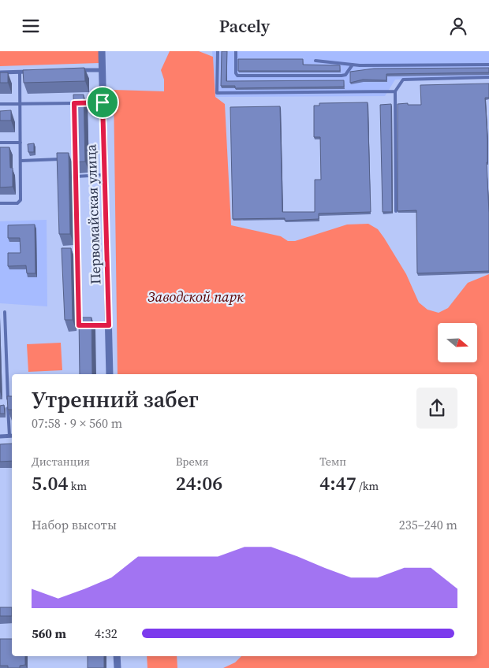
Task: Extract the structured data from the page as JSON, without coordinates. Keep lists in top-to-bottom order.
{
  "streets": {
    "street": ["Первомайская улица"]
  },
  "parks": ["Заводской парк"],
  "north": "right",
  "page": {
    "header": "Pacely",
    "heading": ["Утренний забег", "07:58 · 9 × 560 m"],
    "stats": [
      ["Дистанция", "5.04 km"],
      ["Время", "24:06"],
      ["Темп", "4:47 /km"]
    ],
    "chart": ["Набор высоты", "235–240 m"],
    "list": [
      {
        "name": "560 m",
        "note": "4:32"
      }
    ]
  }
}
